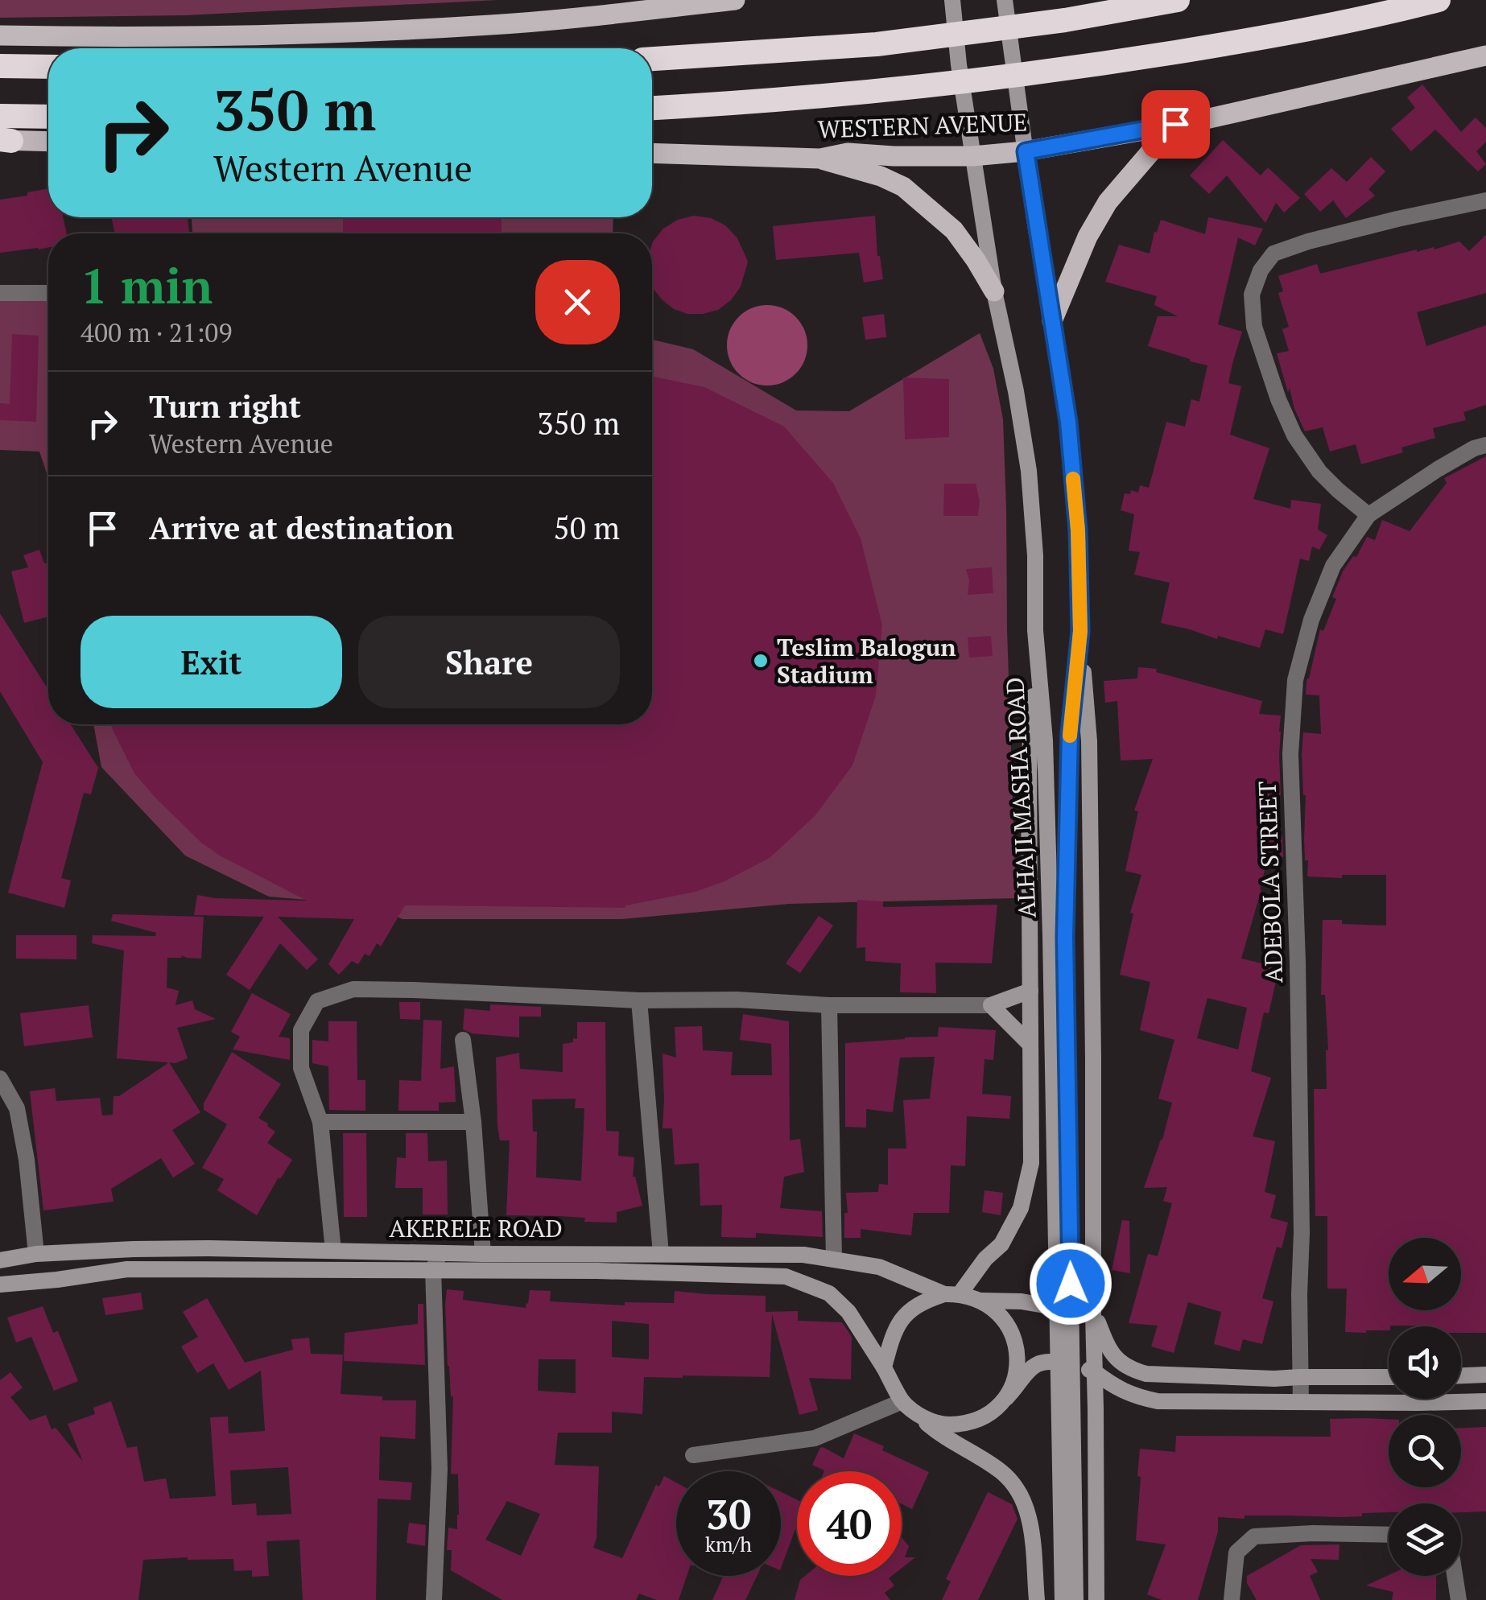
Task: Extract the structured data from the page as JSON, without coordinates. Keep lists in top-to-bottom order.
{
  "streets": {
    "highway": ["WESTERN AVENUE"],
    "street": ["ALHAJI MASHA ROAD", "ADEBOLA STREET", "AKERELE ROAD"]
  },
  "crossings": [
    ["WESTERN AVENUE", "ALHAJI MASHA ROAD"]
  ],
  "places": ["Teslim Balogun Stadium"],
  "north": "left",
  "page": {
    "turn": ["350 m", "Western Avenue"],
    "heading": ["1 min", "400 m · 21:09"],
    "list": [
      {
        "name": "Turn right",
        "note": "Western Avenue",
        "value": "350 m"
      },
      {
        "name": "Arrive at destination",
        "value": "50 m"
      }
    ],
    "buttons": ["Exit", "Share"],
    "speed": "30 km/h",
    "limit": "40"
  }
}
